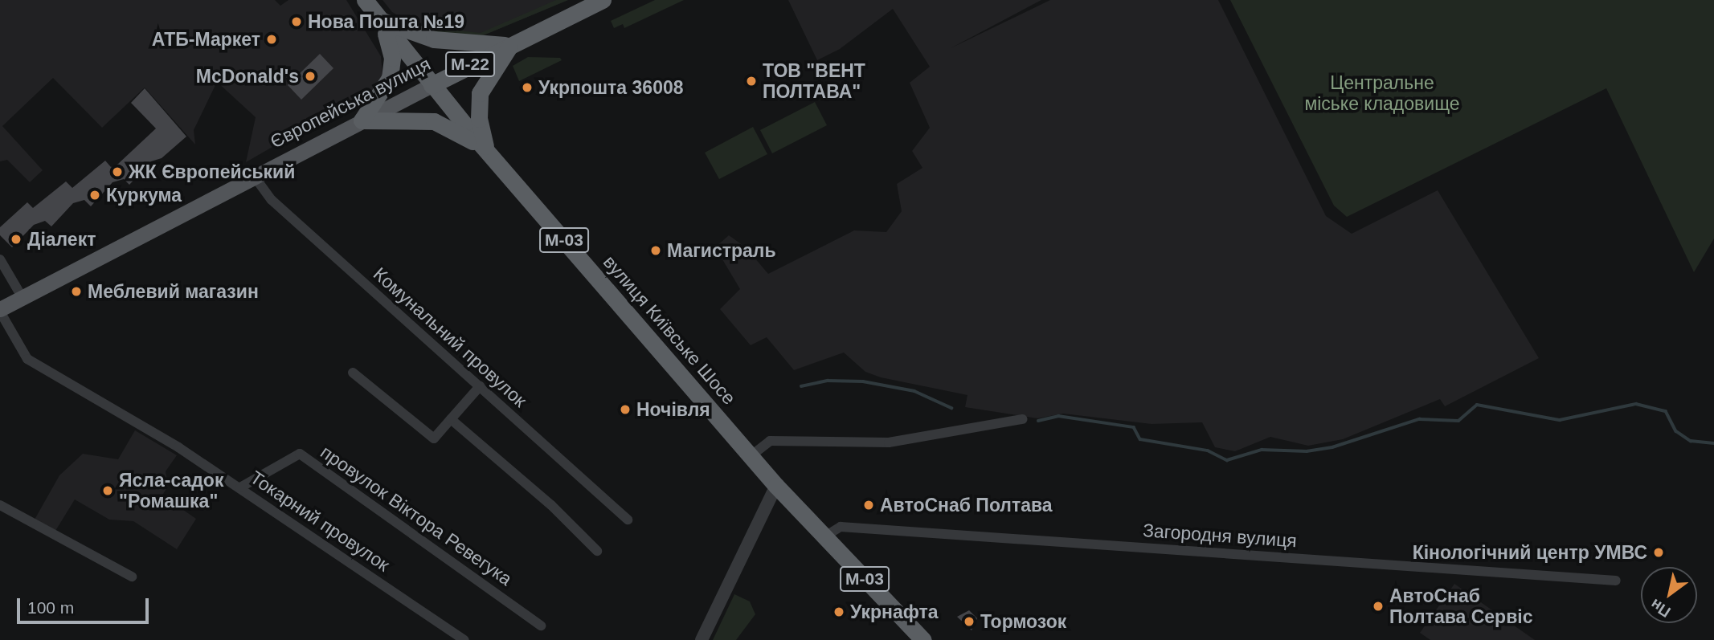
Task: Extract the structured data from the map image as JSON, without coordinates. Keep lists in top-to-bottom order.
{
  "streets": {
    "highway": [
      "М-22",
      "Європейська вулиця",
      "М-03",
      "вулиця Київське Шосе"
    ],
    "street": [
      "Комунальний провулок",
      "провулок Віктора Ревегука",
      "Токарний провулок",
      "Загородня вулиця"
    ]
  },
  "crossings": [
    ["Європейська вулиця", "вулиця Київське Шосе"],
    ["Європейська вулиця", "Комунальний провулок"],
    ["Європейська вулиця", "Токарний провулок"],
    ["М-03", "вулиця Київське Шосе"],
    ["вулиця Київське Шосе", "Загородня вулиця"],
    ["провулок Віктора Ревегука", "Токарний провулок"]
  ],
  "parks": ["Центральне міське кладовище"],
  "places": [
    "Нова Пошта №19",
    "АТБ-Маркет",
    "McDonald's",
    "ТОВ \"ВЕНТ ПОЛТАВА\"",
    "Укрпошта 36008",
    "ЖК Європейський",
    "Куркума",
    "Діалект",
    "Магистраль",
    "Меблевий магазин",
    "Ночівля",
    "Ясла-садок \"Ромашка\"",
    "АвтоСнаб Полтава",
    "Кінологічний центр УМВС",
    "АвтоСнаб Полтава Сервіс",
    "Укрнафта",
    "Тормозок"
  ],
  "scale_bar": "100 m",
  "north": "bottom left"
}
